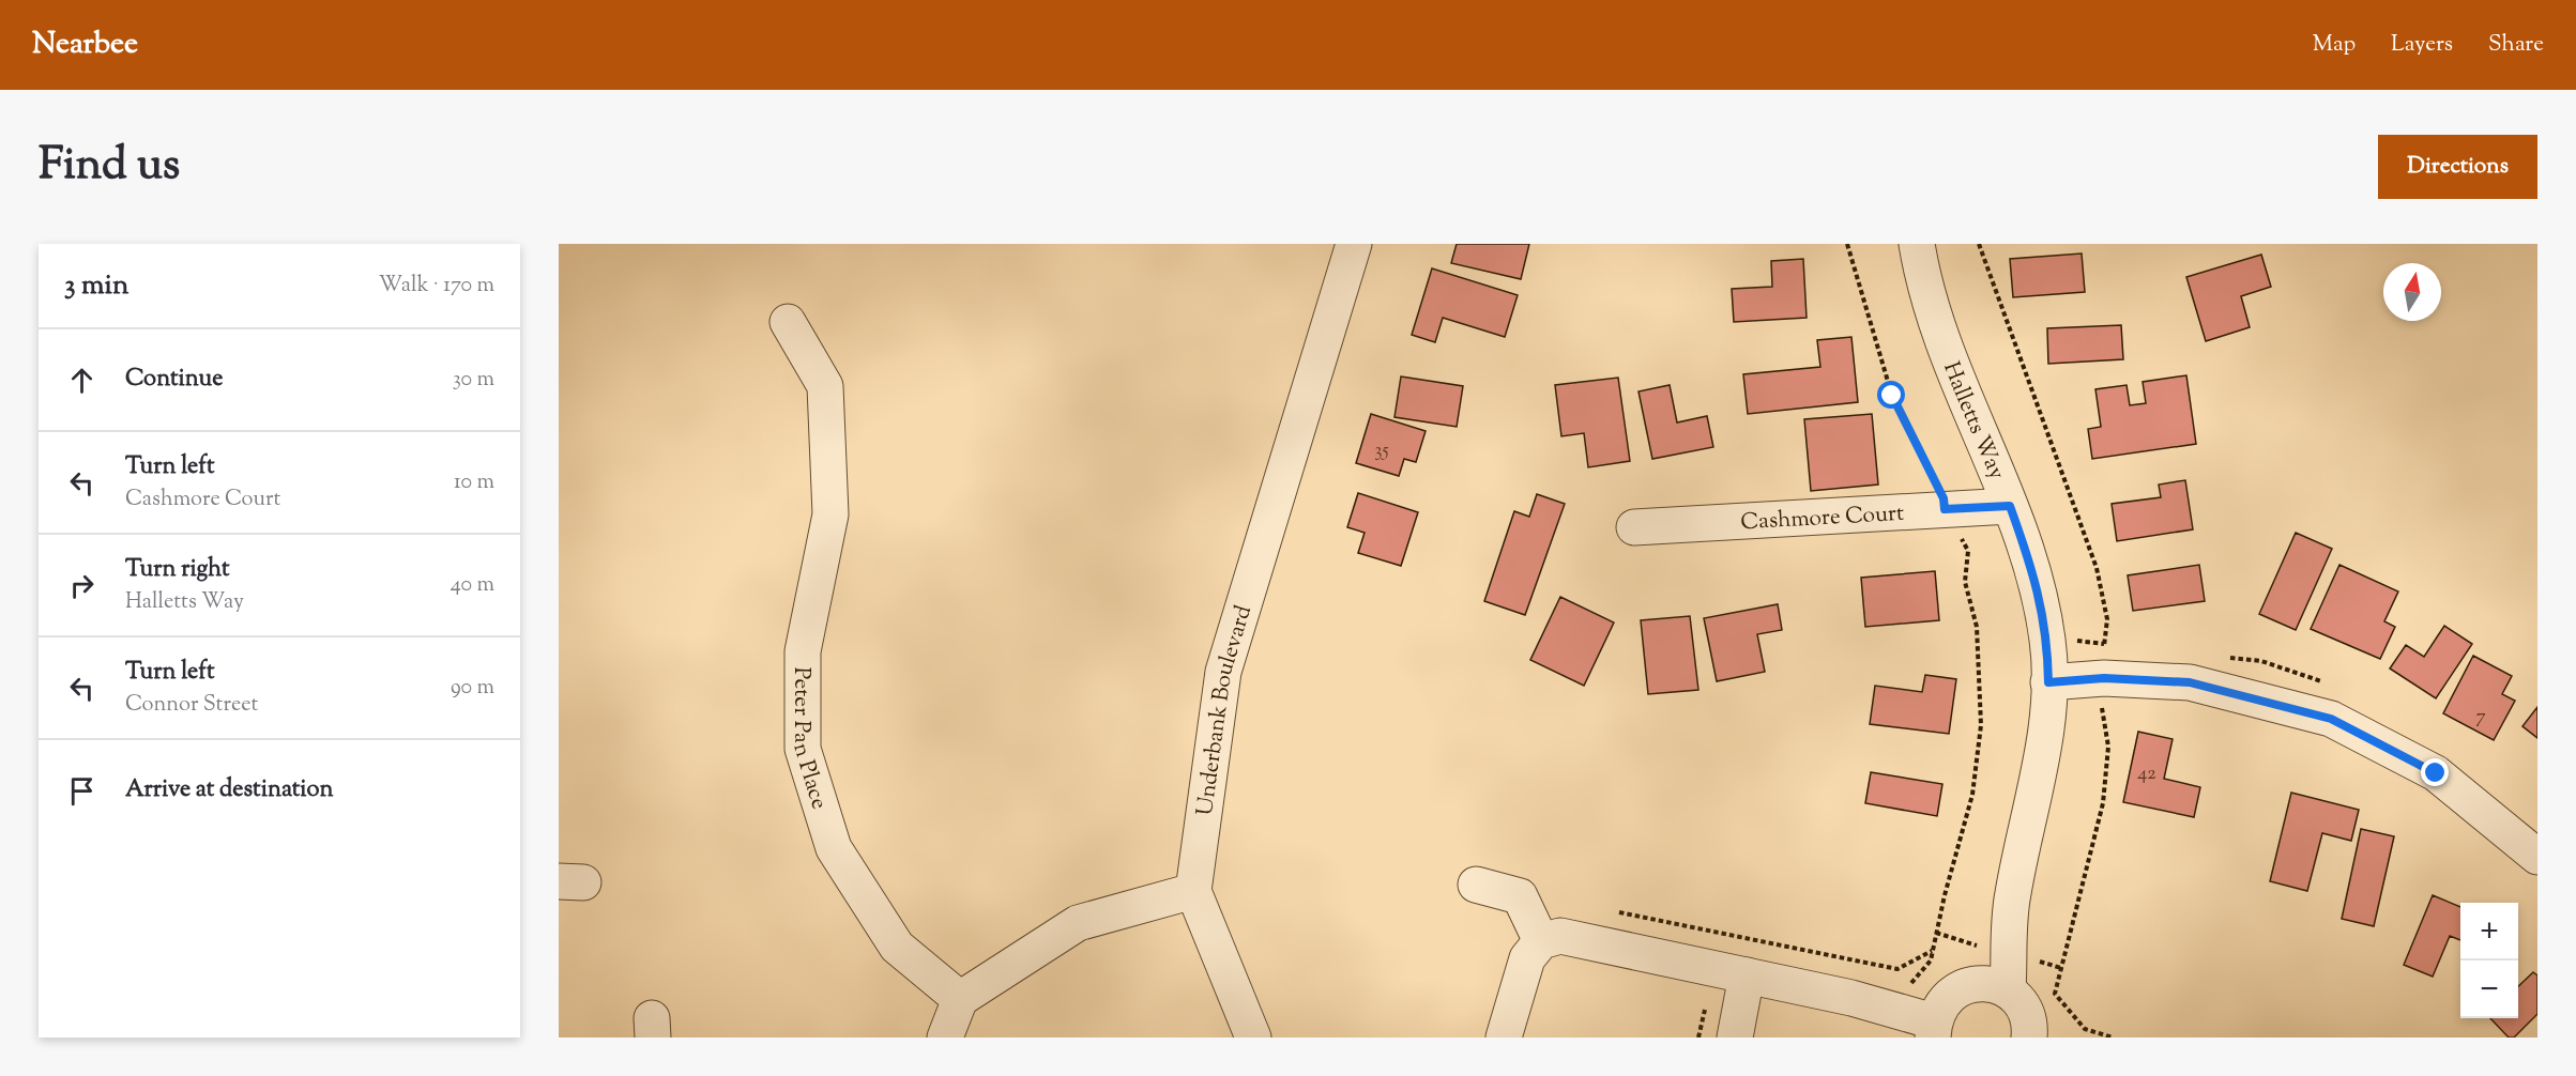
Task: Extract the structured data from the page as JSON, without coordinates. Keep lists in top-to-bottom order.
{
  "streets": {
    "street": [
      "Halletts Way",
      "Cashmore Court",
      "Underbank Boulevard",
      "Peter Pan Place"
    ]
  },
  "crossings": [
    ["Halletts Way", "Cashmore Court"]
  ],
  "house_numbers": ["35", "7", "42"],
  "north": "top",
  "page": {
    "header": "Nearbee",
    "nav": ["Map", "Layers", "Share"],
    "title": "Find us",
    "buttons": "Directions",
    "heading": ["3 min", "Walk · 170 m"],
    "list": [
      ["Continue", "30 m"],
      ["Turn left", "Cashmore Court", "10 m"],
      ["Turn right", "Halletts Way", "40 m"],
      ["Turn left", "Connor Street", "90 m"],
      "Arrive at destination"
    ],
    "map_buttons": ["+", "−"]
  }
}
